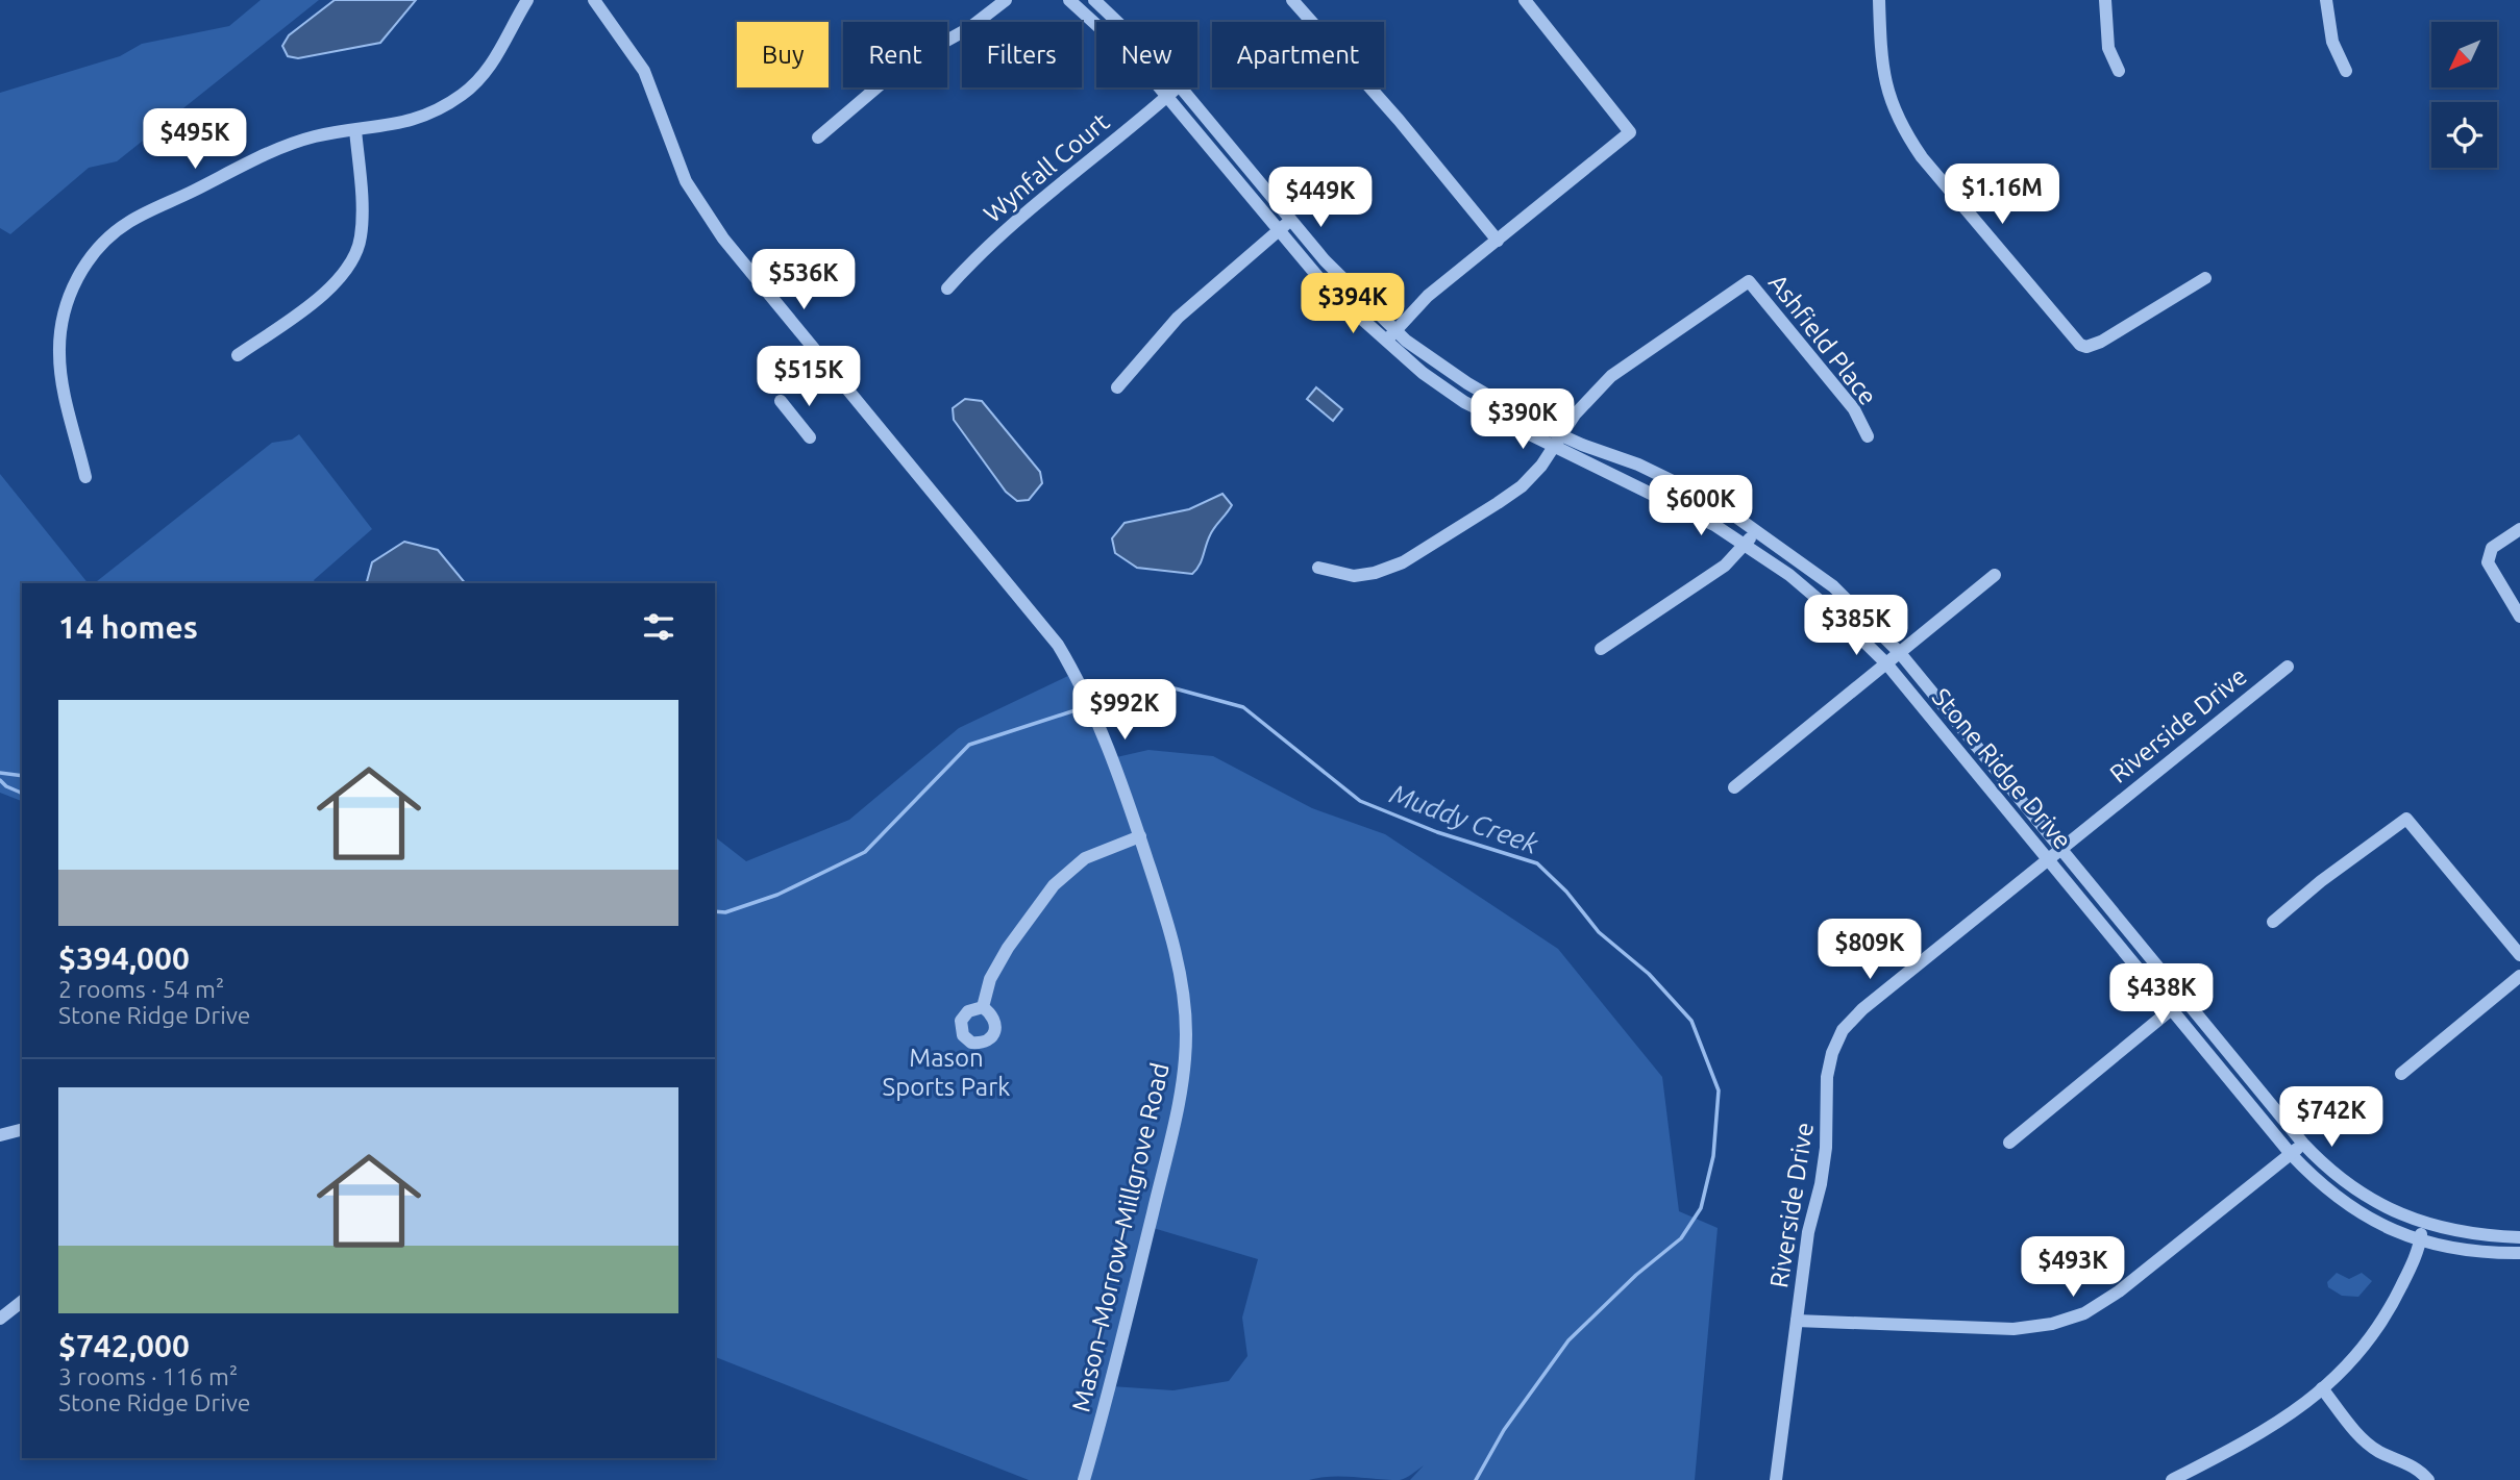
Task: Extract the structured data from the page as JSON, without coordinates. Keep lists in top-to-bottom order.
{
  "streets": {
    "street": [
      "Wynfall Court",
      "Ashfield Place",
      "Riverside Drive",
      "Stone Ridge Drive",
      "Mason–Morrow–Millgrove Road"
    ]
  },
  "crossings": [
    ["Wynfall Court", "Stone Ridge Drive"],
    ["Ashfield Place", "Stone Ridge Drive"],
    ["Riverside Drive", "Stone Ridge Drive"]
  ],
  "water": ["Muddy Creek"],
  "parks": ["Mason Sports Park"],
  "north": "bottom left",
  "page": {
    "chip": [
      "Buy",
      "Rent",
      "Filters",
      "New",
      "Apartment"
    ],
    "price": [
      "$495K",
      "$1.16M",
      "$449K",
      "$536K",
      "$394K",
      "$515K",
      "$390K",
      "$600K",
      "$385K",
      "$992K",
      "$809K",
      "$438K",
      "$742K",
      "$493K"
    ],
    "heading": "14 homes",
    "list": [
      {
        "name": "$394,000",
        "note": "2 rooms · 54 m² · Stone Ridge Drive"
      },
      {
        "name": "$742,000",
        "note": "3 rooms · 116 m² · Stone Ridge Drive"
      }
    ]
  }
}
